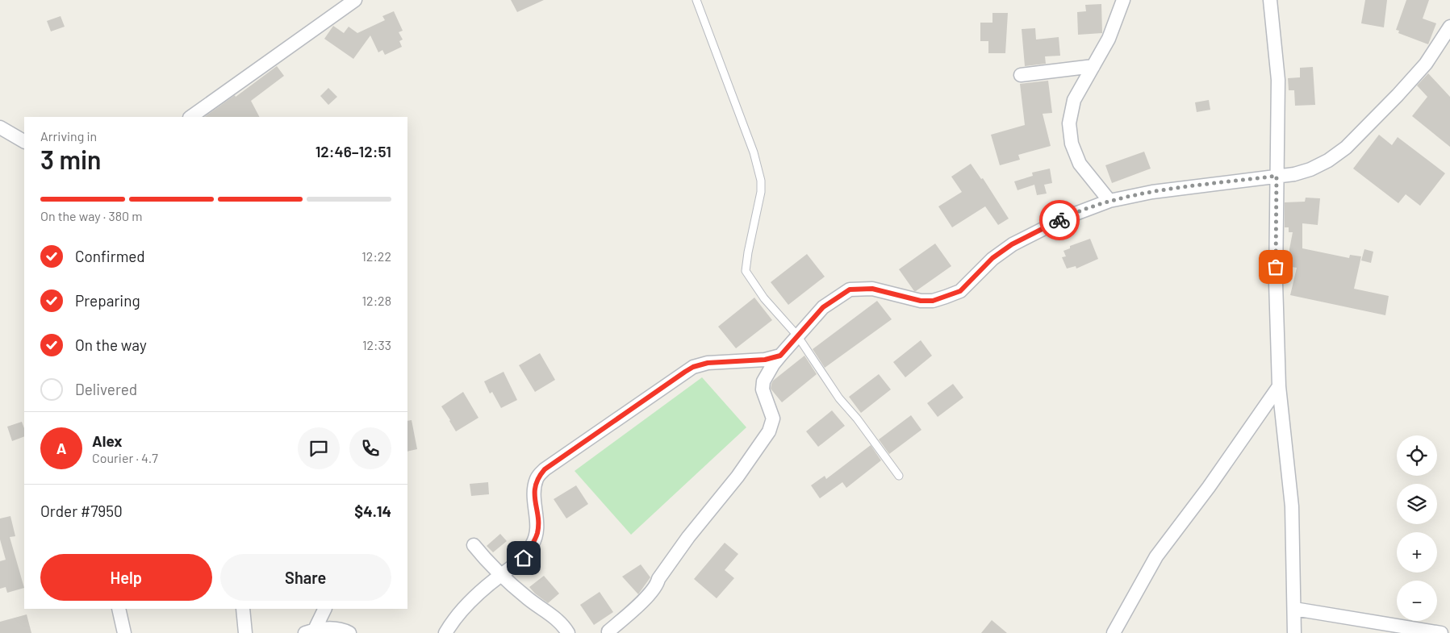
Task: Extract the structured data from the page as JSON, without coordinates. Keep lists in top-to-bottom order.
{
  "page": {
    "heading": ["3 min", "Arriving in", "12:46–12:51"],
    "panel": [
      "Alex",
      "Courier · 4.7",
      "Order #7950",
      "$4.14"
    ],
    "bar": "On the way · 380 m",
    "list": [
      ["Confirmed", "12:22"],
      ["Preparing", "12:28"],
      ["On the way", "12:33"],
      "Delivered"
    ],
    "round": "A",
    "map_buttons": ["+", "−"],
    "buttons": ["Help", "Share"]
  }
}
